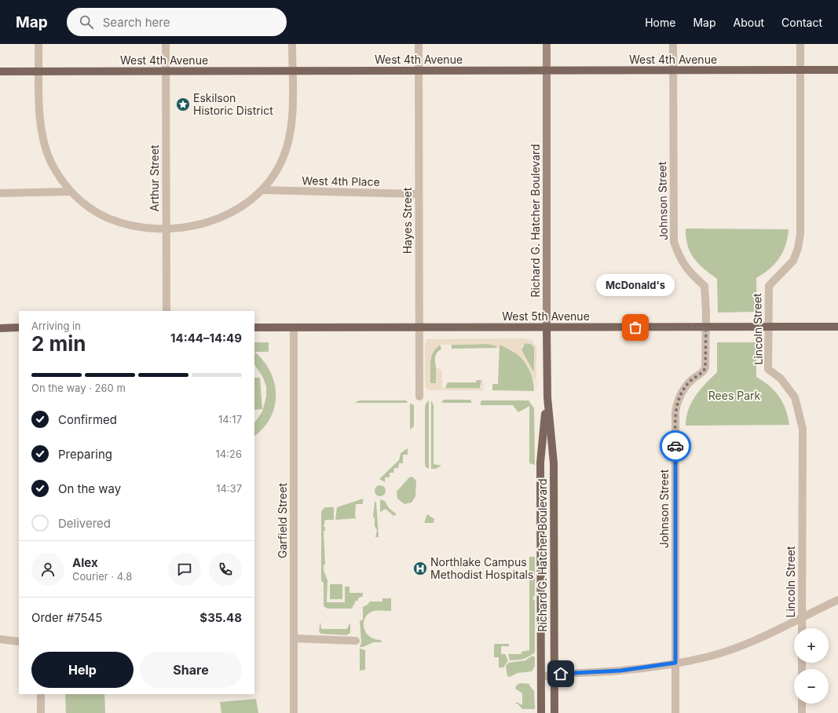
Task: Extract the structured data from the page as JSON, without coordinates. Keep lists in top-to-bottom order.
{
  "streets": {
    "main road": ["West 4th Avenue", "Richard G. Hatcher Boulevard", "West 5th Avenue"],
    "street": [
      "Arthur Street",
      "West 4th Place",
      "Johnson Street",
      "Hayes Street",
      "Lincoln Street",
      "Garfield Street"
    ]
  },
  "crossings": [
    ["West 4th Avenue", "Arthur Street"],
    ["West 4th Avenue", "Johnson Street"],
    ["West 4th Avenue", "Hayes Street"],
    ["West 4th Avenue", "Richard G. Hatcher Boulevard"],
    ["West 4th Avenue", "Lincoln Street"],
    ["West 4th Place", "Hayes Street"],
    ["Johnson Street", "West 5th Avenue"],
    ["Hayes Street", "West 5th Avenue"],
    ["Richard G. Hatcher Boulevard", "West 5th Avenue"],
    ["West 5th Avenue", "Lincoln Street"],
    ["West 5th Avenue", "Garfield Street"]
  ],
  "parks": ["Rees Park"],
  "places": {
    "place": ["Eskilson Historic District"],
    "other": ["McDonald's"],
    "hospital": ["Northlake Campus Methodist Hospitals"]
  },
  "page": {
    "header": "Map",
    "search": "Search here",
    "nav": [
      "Home",
      "Map",
      "About",
      "Contact"
    ],
    "bubble": "McDonald's",
    "heading": ["2 min", "Arriving in", "14:44–14:49"],
    "panel": [
      "Alex",
      "Courier · 4.8",
      "Order #7545",
      "$35.48"
    ],
    "bar": "On the way · 260 m",
    "list": [
      ["Confirmed", "14:17"],
      ["Preparing", "14:26"],
      ["On the way", "14:37"],
      "Delivered"
    ],
    "map_buttons": ["+", "−"],
    "buttons": ["Help", "Share"]
  }
}
